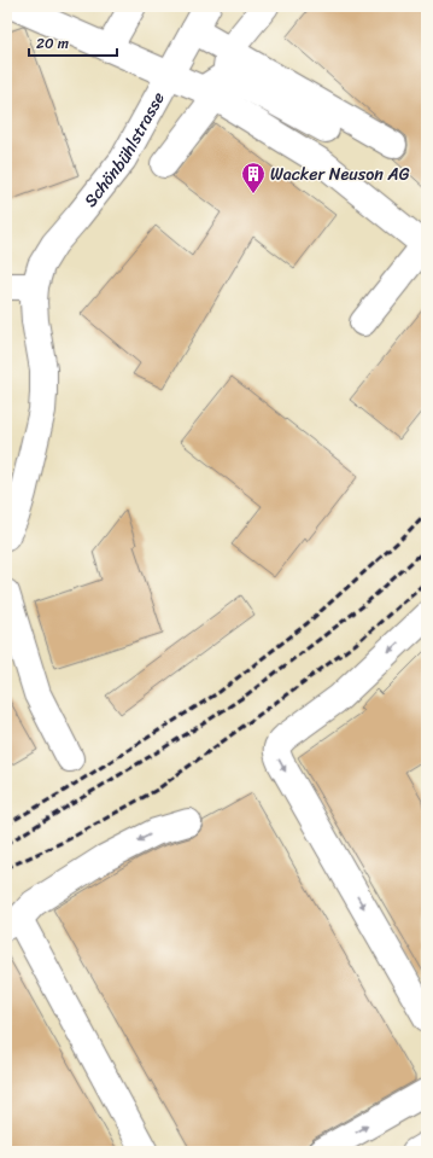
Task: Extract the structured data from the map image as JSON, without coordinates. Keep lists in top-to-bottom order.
{
  "streets": {
    "street": ["Schönbühlstrasse"]
  },
  "places": {
    "building": ["Wacker Neuson AG"]
  },
  "scale_bar": "20 m"
}
